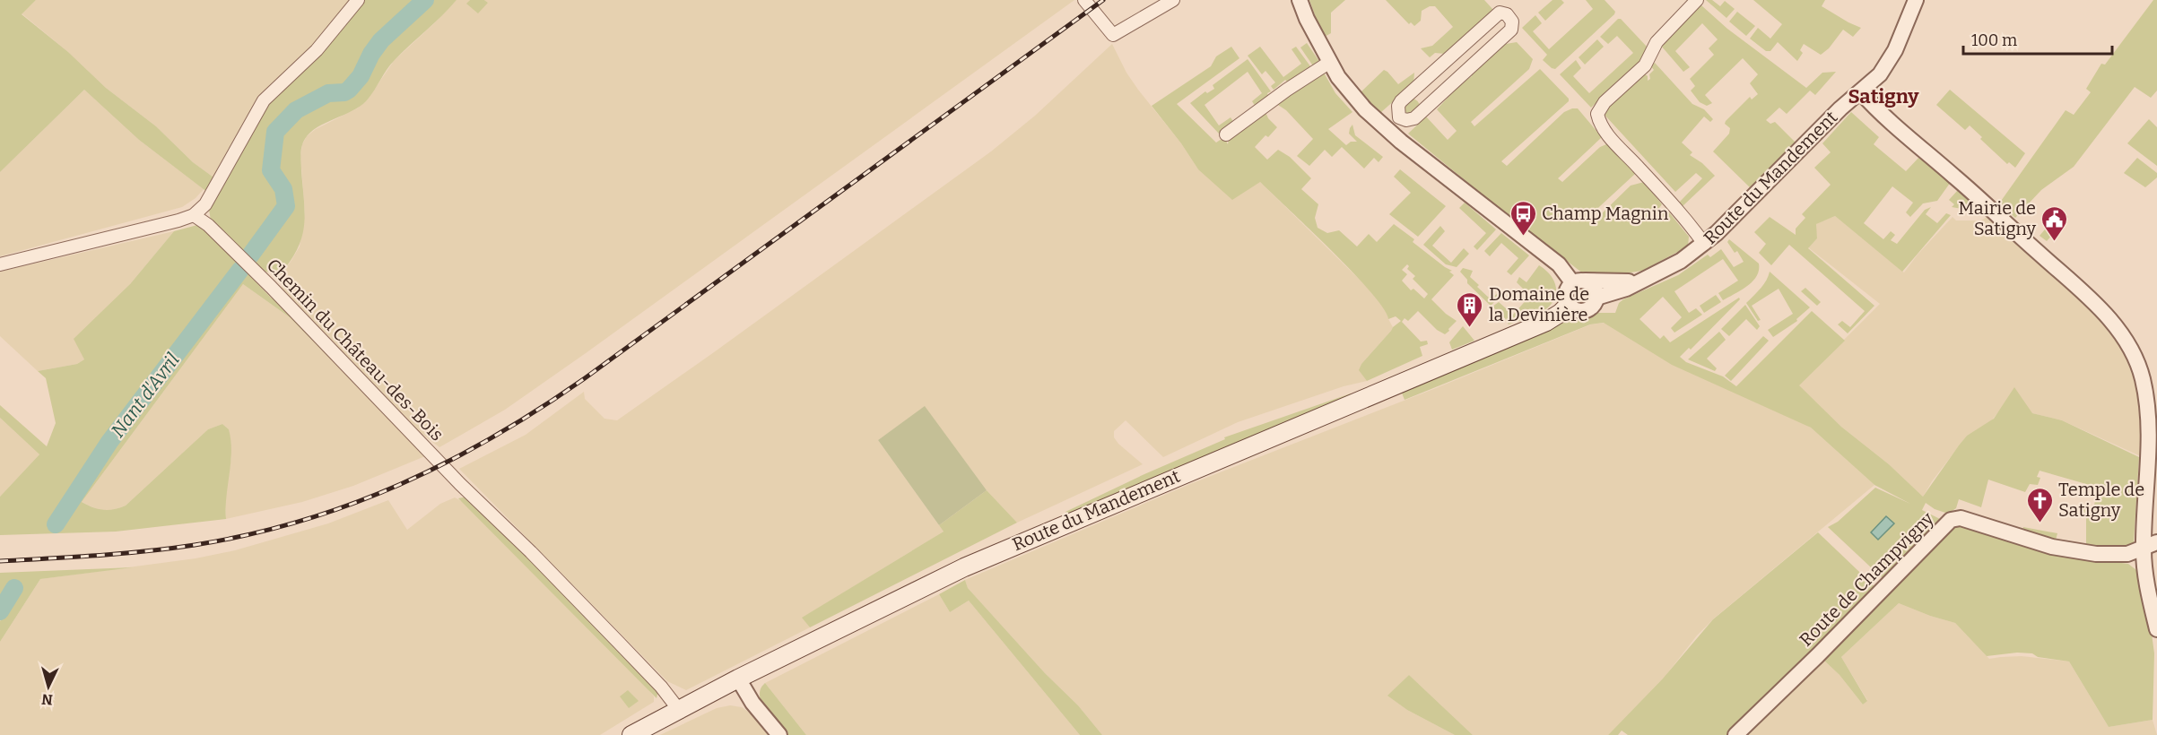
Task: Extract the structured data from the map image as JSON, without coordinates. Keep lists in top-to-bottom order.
{
  "streets": {
    "main road": ["Route du Mandement"],
    "street": ["Chemin du Château-des-Bois", "Route de Champvigny"]
  },
  "crossings": [
    ["Route du Mandement", "Chemin du Château-des-Bois"]
  ],
  "districts": ["Satigny"],
  "water": ["Nant d'Avril"],
  "places": {
    "bus stop": ["Champ Magnin"],
    "public building": ["Mairie de Satigny"],
    "building": ["Domaine de la Devinière"],
    "church": ["Temple de Satigny"]
  },
  "scale_bar": "100 m",
  "north": "bottom"
}
